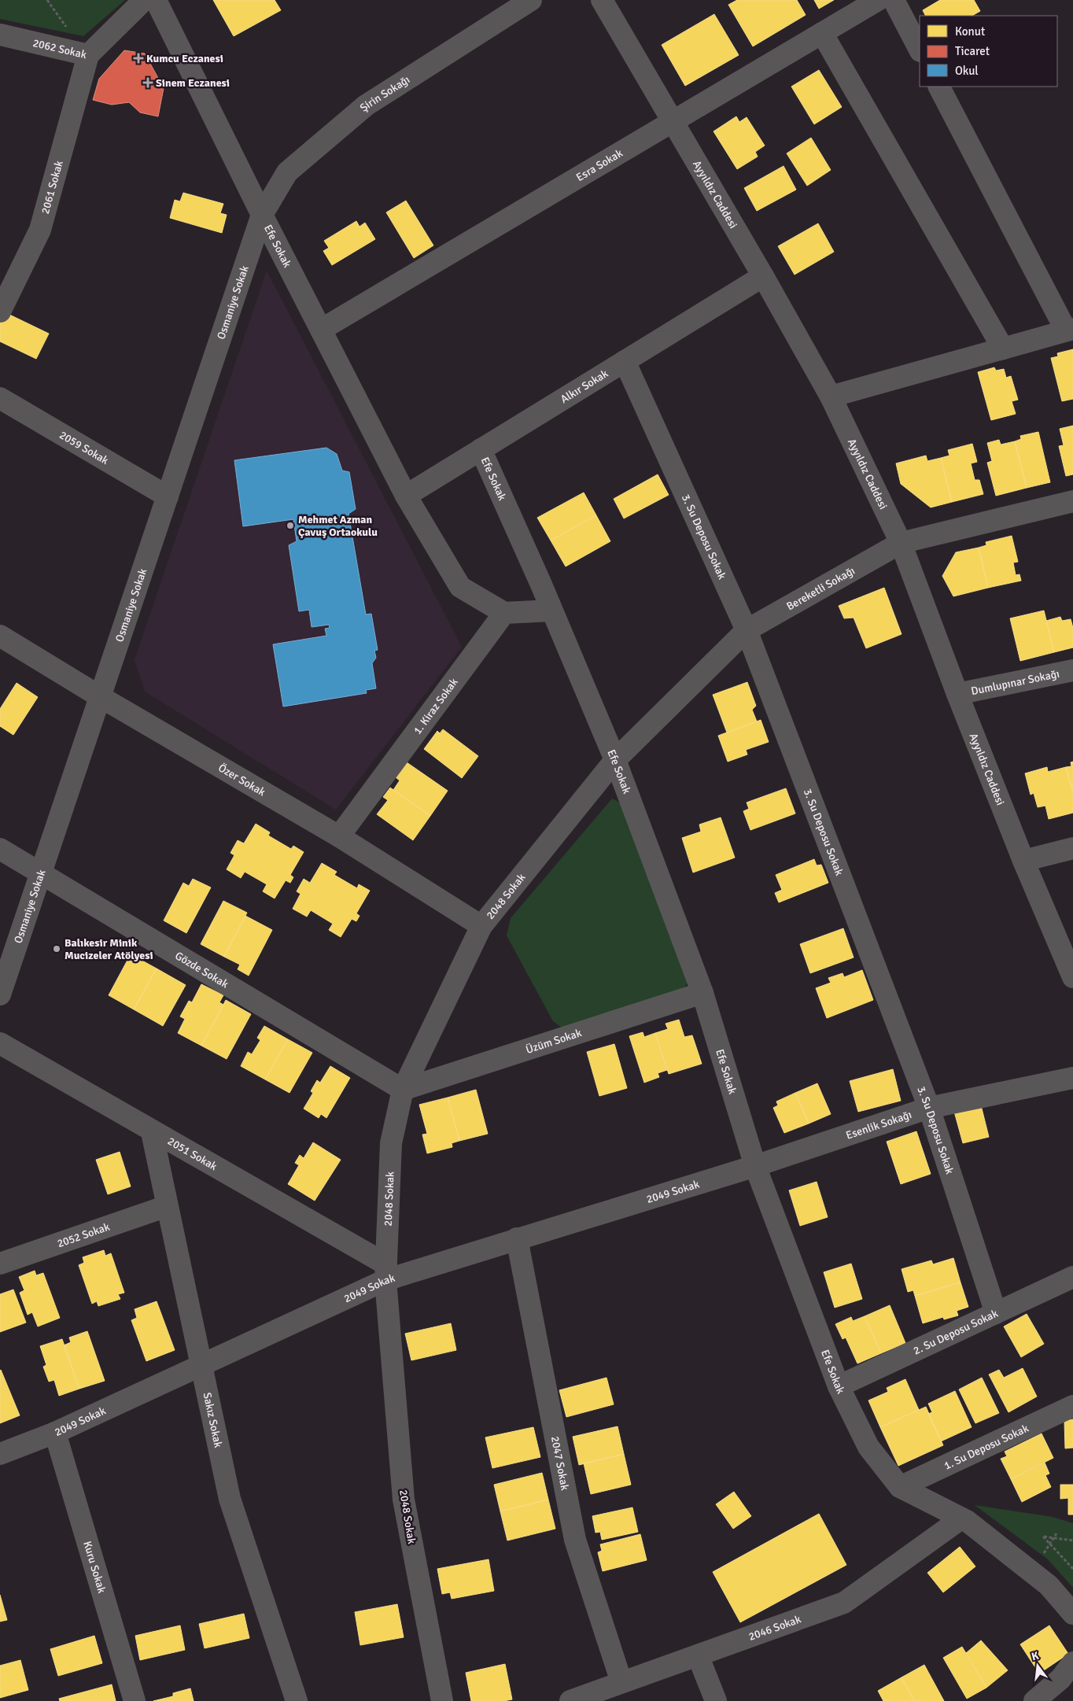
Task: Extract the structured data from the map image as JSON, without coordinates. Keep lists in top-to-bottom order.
{
  "streets": {
    "street": [
      "2062 Sokak",
      "Şirin Sokağı",
      "Esra Sokak",
      "2061 Sokak",
      "Ayyıldız Caddesi",
      "Efe Sokak",
      "Osmaniye Sokak",
      "Alkır Sokak",
      "2059 Sokak",
      "3. Su Deposu Sokak",
      "Bereketli Sokağı",
      "Dumlupınar Sokağı",
      "1. Kiraz Sokak",
      "Özer Sokak",
      "2048 Sokak",
      "Gözde Sokak",
      "Üzüm Sokak",
      "Esenlik Sokağı",
      "2051 Sokak",
      "2049 Sokak",
      "2052 Sokak",
      "2. Su Deposu Sokak",
      "Sakız Sokak",
      "1. Su Deposu Sokak",
      "2047 Sokak",
      "Kuru Sokak",
      "2046 Sokak"
    ]
  },
  "crossings": [
    ["2062 Sokak", "2061 Sokak"],
    ["Şirin Sokağı", "Efe Sokak"],
    ["Şirin Sokağı", "Osmaniye Sokak"],
    ["Esra Sokak", "Ayyıldız Caddesi"],
    ["Esra Sokak", "Efe Sokak"],
    ["Ayyıldız Caddesi", "Alkır Sokak"],
    ["Ayyıldız Caddesi", "Bereketli Sokağı"],
    ["Ayyıldız Caddesi", "Dumlupınar Sokağı"],
    ["Efe Sokak", "Osmaniye Sokak"],
    ["Efe Sokak", "Alkır Sokak"],
    ["Efe Sokak", "Bereketli Sokağı"],
    ["Efe Sokak", "1. Kiraz Sokak"],
    ["Efe Sokak", "2048 Sokak"],
    ["Efe Sokak", "Üzüm Sokak"],
    ["Efe Sokak", "Esenlik Sokağı"],
    ["Efe Sokak", "2049 Sokak"],
    ["Efe Sokak", "2. Su Deposu Sokak"],
    ["Efe Sokak", "1. Su Deposu Sokak"],
    ["Efe Sokak", "2046 Sokak"],
    ["Osmaniye Sokak", "2059 Sokak"],
    ["Osmaniye Sokak", "Özer Sokak"],
    ["Osmaniye Sokak", "Gözde Sokak"],
    ["Alkır Sokak", "3. Su Deposu Sokak"],
    ["3. Su Deposu Sokak", "Bereketli Sokağı"],
    ["3. Su Deposu Sokak", "Esenlik Sokağı"],
    ["3. Su Deposu Sokak", "2. Su Deposu Sokak"],
    ["Bereketli Sokağı", "2048 Sokak"],
    ["1. Kiraz Sokak", "Özer Sokak"],
    ["Özer Sokak", "2048 Sokak"],
    ["2048 Sokak", "Gözde Sokak"],
    ["2048 Sokak", "Üzüm Sokak"],
    ["2048 Sokak", "2051 Sokak"],
    ["2048 Sokak", "2049 Sokak"],
    ["Gözde Sokak", "Üzüm Sokak"],
    ["Esenlik Sokağı", "2049 Sokak"],
    ["2051 Sokak", "2049 Sokak"],
    ["2051 Sokak", "Sakız Sokak"],
    ["2049 Sokak", "Sakız Sokak"],
    ["2049 Sokak", "2047 Sokak"],
    ["2049 Sokak", "Kuru Sokak"],
    ["2052 Sokak", "Sakız Sokak"],
    ["2047 Sokak", "2046 Sokak"]
  ],
  "places": {
    "health": ["Kumcu Eczanesi", "Sinem Eczanesi"],
    "other": ["Mehmet Azman Çavuş Ortaokulu", "Balıkesir Minik Mucizeler Atölyesi"]
  },
  "legend": ["Konut", "Ticaret", "Okul"],
  "north": "top"
}
